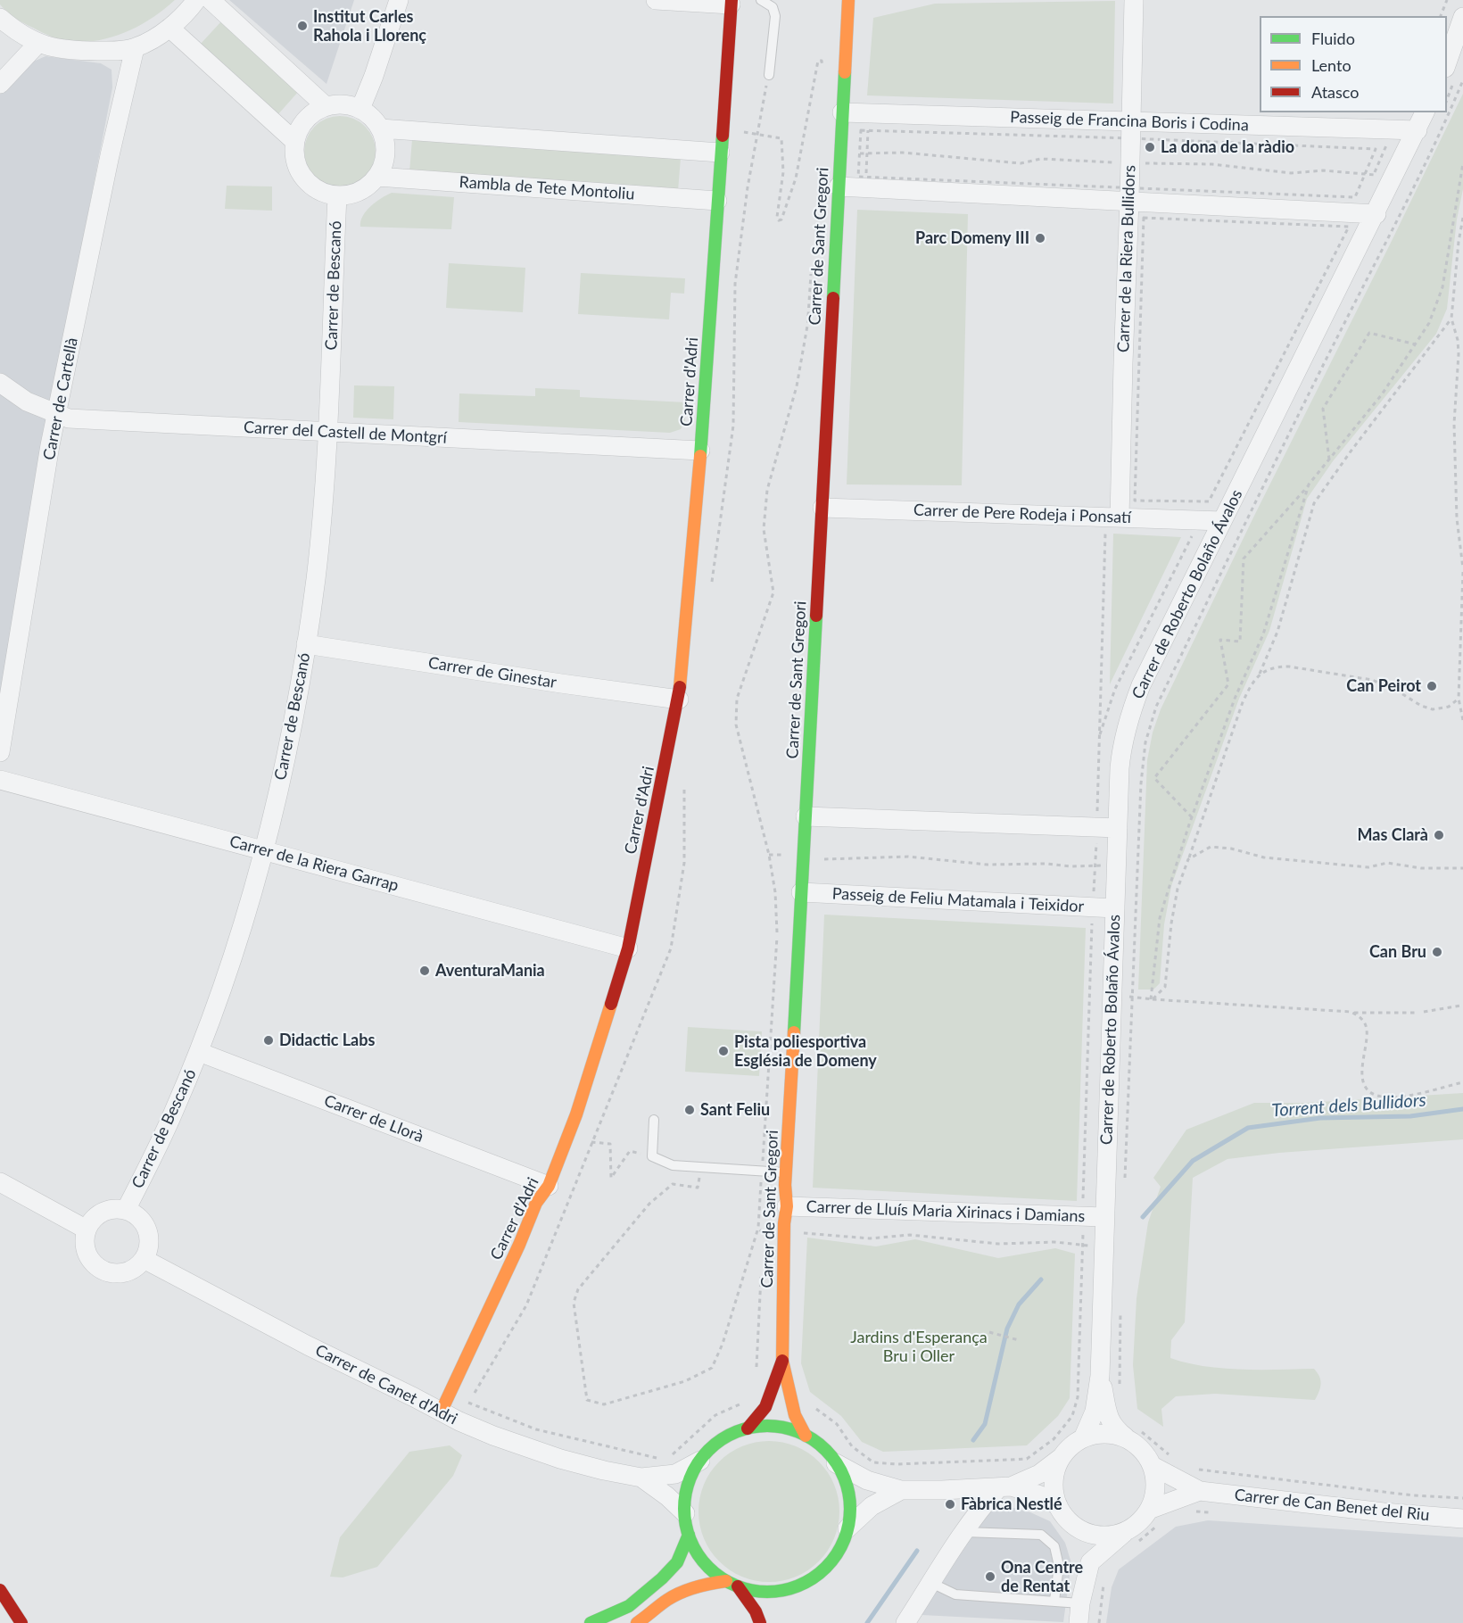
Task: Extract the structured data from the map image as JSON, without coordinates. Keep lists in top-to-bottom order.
{
  "streets": {
    "main road": ["Carrer de Sant Gregori", "Carrer d'Adri"],
    "street": [
      "Passeig de Francina Boris i Codina",
      "Rambla de Tete Montoliu",
      "Carrer de la Riera Bullidors",
      "Carrer de Bescanó",
      "Carrer de Cartellà",
      "Carrer del Castell de Montgrí",
      "Carrer de Pere Rodeja i Ponsatí",
      "Carrer de Roberto Bolaño Ávalos",
      "Carrer de Ginestar",
      "Carrer de la Riera Garrap",
      "Passeig de Feliu Matamala i Teixidor",
      "Carrer de Llorà",
      "Carrer de Lluís Maria Xirinacs i Damians",
      "Carrer de Canet d'Adri",
      "Carrer de Can Benet del Riu"
    ]
  },
  "crossings": [
    ["Passeig de Francina Boris i Codina", "Carrer de Sant Gregori"],
    ["Passeig de Francina Boris i Codina", "Carrer de la Riera Bullidors"],
    ["Passeig de Francina Boris i Codina", "Carrer de Roberto Bolaño Ávalos"],
    ["Rambla de Tete Montoliu", "Carrer de Bescanó"],
    ["Rambla de Tete Montoliu", "Carrer d'Adri"],
    ["Carrer de Sant Gregori", "Carrer de Pere Rodeja i Ponsatí"],
    ["Carrer de Sant Gregori", "Passeig de Feliu Matamala i Teixidor"],
    ["Carrer de Sant Gregori", "Carrer de Lluís Maria Xirinacs i Damians"],
    ["Carrer de Sant Gregori", "Carrer de Canet d'Adri"],
    ["Carrer de la Riera Bullidors", "Carrer de Pere Rodeja i Ponsatí"],
    ["Carrer de Bescanó", "Carrer del Castell de Montgrí"],
    ["Carrer de Bescanó", "Carrer de Ginestar"],
    ["Carrer de Bescanó", "Carrer de la Riera Garrap"],
    ["Carrer de Bescanó", "Carrer de Llorà"],
    ["Carrer de Bescanó", "Carrer de Canet d'Adri"],
    ["Carrer d'Adri", "Carrer del Castell de Montgrí"],
    ["Carrer d'Adri", "Carrer de Ginestar"],
    ["Carrer d'Adri", "Carrer de la Riera Garrap"],
    ["Carrer d'Adri", "Carrer de Llorà"],
    ["Carrer d'Adri", "Carrer de Canet d'Adri"],
    ["Carrer de Cartellà", "Carrer del Castell de Montgrí"],
    ["Carrer de Pere Rodeja i Ponsatí", "Carrer de Roberto Bolaño Ávalos"],
    ["Carrer de Roberto Bolaño Ávalos", "Passeig de Feliu Matamala i Teixidor"],
    ["Carrer de Roberto Bolaño Ávalos", "Carrer de Lluís Maria Xirinacs i Damians"],
    ["Carrer de Roberto Bolaño Ávalos", "Carrer de Can Benet del Riu"]
  ],
  "water": ["Torrent dels Bullidors"],
  "parks": ["Jardins d'Esperança Bru i Oller"],
  "places": [
    "Institut Carles Rahola i Llorenç",
    "La dona de la ràdio",
    "Parc Domeny III",
    "Can Peirot",
    "Mas Clarà",
    "Can Bru",
    "AventuraMania",
    "Didactic Labs",
    "Pista poliesportiva Església de Domeny",
    "Sant Feliu",
    "Fàbrica Nestlé",
    "Ona Centre de Rentat"
  ],
  "legend": ["Fluido", "Lento", "Atasco"]
}
